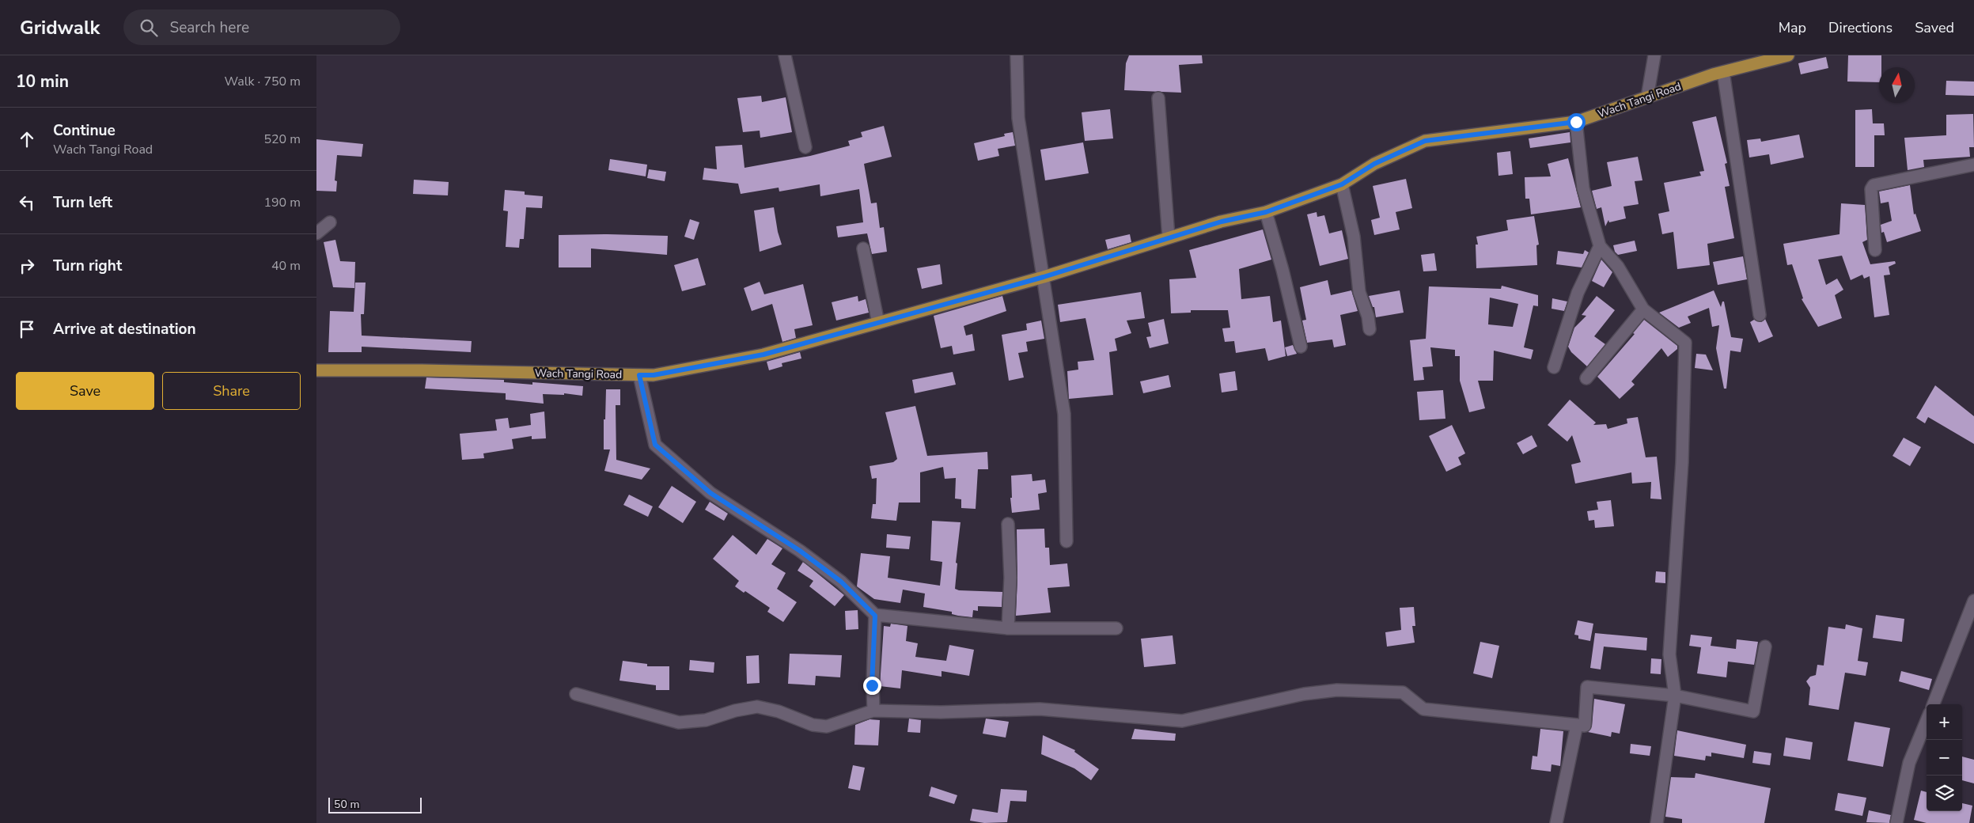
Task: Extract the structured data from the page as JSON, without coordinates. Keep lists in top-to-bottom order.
{
  "streets": {
    "main road": ["Wach Tangi Road"]
  },
  "scale_bar": "50 m",
  "north": "top",
  "page": {
    "header": "Gridwalk",
    "search": "Search here",
    "nav": ["Map", "Directions", "Saved"],
    "heading": ["10 min", "Walk · 750 m"],
    "list": [
      ["Continue", "Wach Tangi Road", "520 m"],
      ["Turn left", "190 m"],
      ["Turn right", "40 m"],
      "Arrive at destination"
    ],
    "buttons": ["Save", "Share"],
    "map_buttons": ["+", "−"],
    "scale": "50 m"
  }
}
